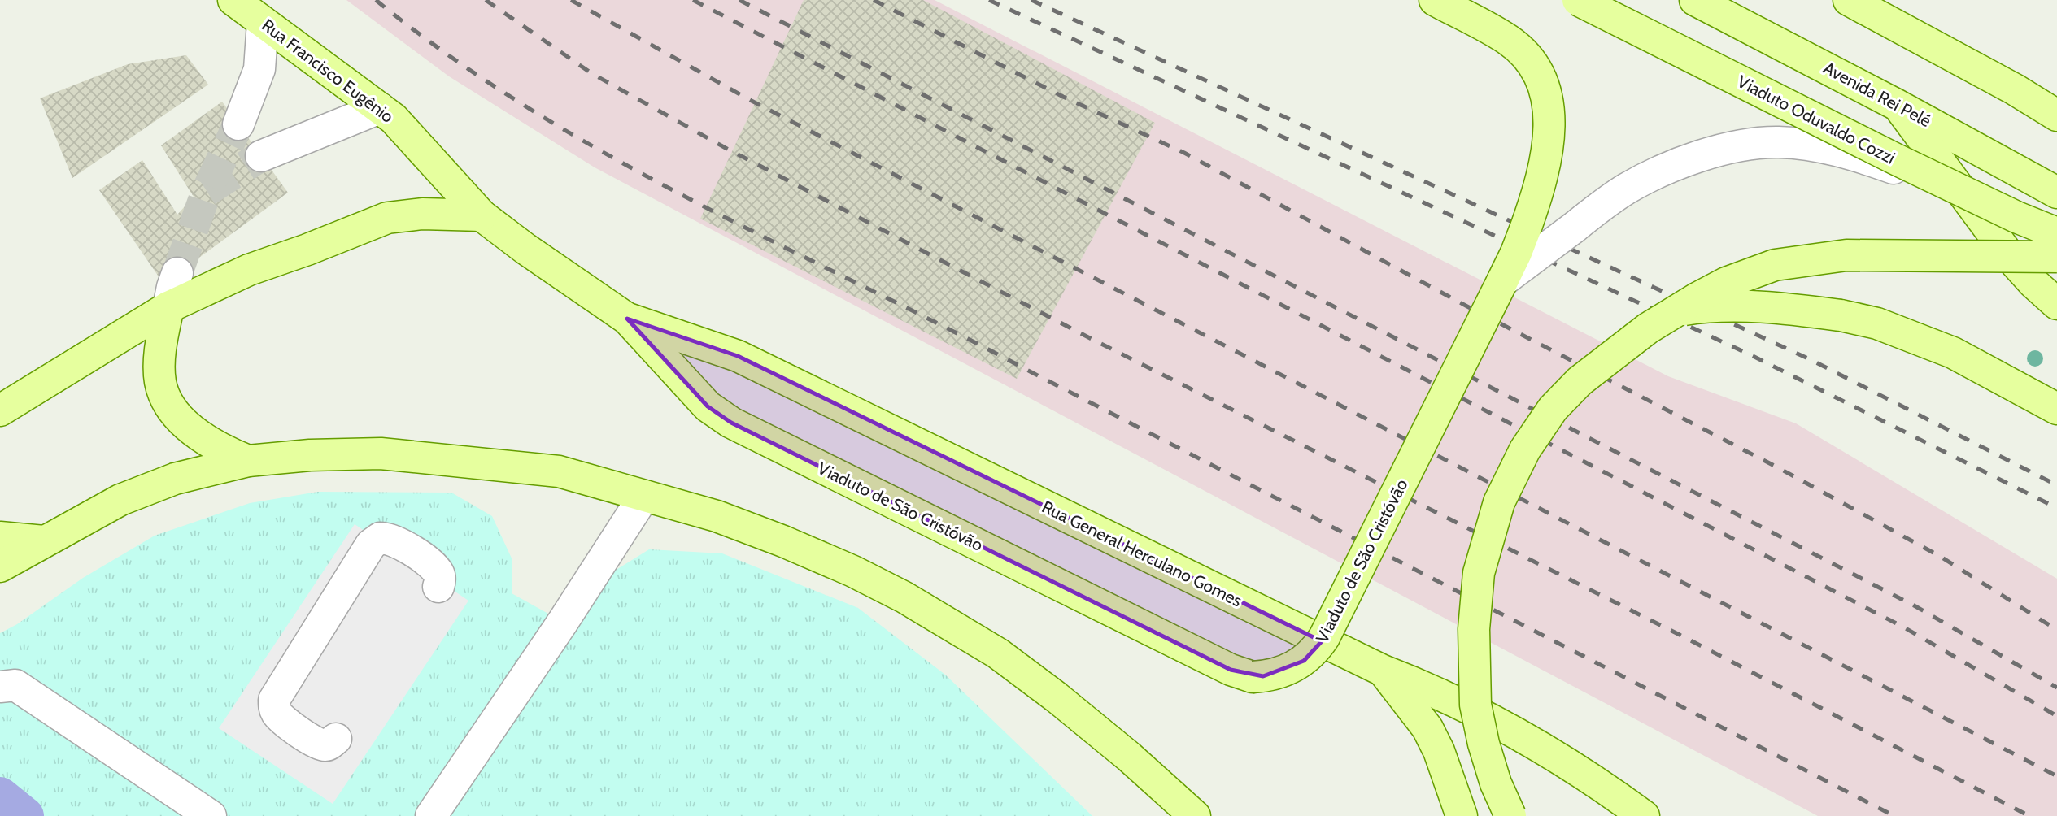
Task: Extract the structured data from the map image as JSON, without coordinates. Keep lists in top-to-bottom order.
{
  "streets": {
    "main road": [
      "Rua Francisco Eugênio",
      "Avenida Rei Pelé",
      "Viaduto Oduvaldo Cozzi",
      "Viaduto de São Cristóvão",
      "Rua General Herculano Gomes"
    ]
  },
  "crossings": [
    ["Rua Francisco Eugênio", "Viaduto de São Cristóvão"],
    ["Rua Francisco Eugênio", "Rua General Herculano Gomes"],
    ["Viaduto de São Cristóvão", "Rua General Herculano Gomes"]
  ]
}
